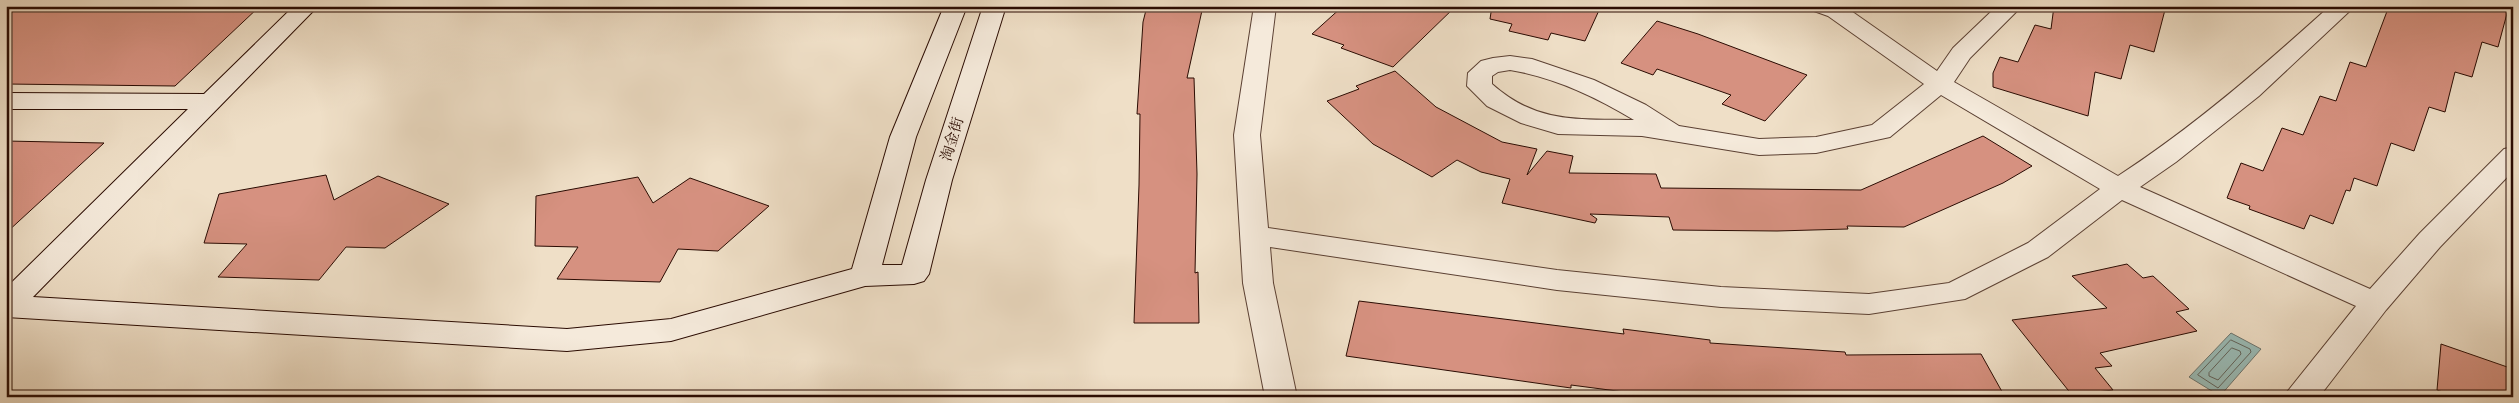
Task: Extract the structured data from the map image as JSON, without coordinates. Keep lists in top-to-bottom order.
{
  "streets": {
    "street": ["淘金街"]
  }
}
